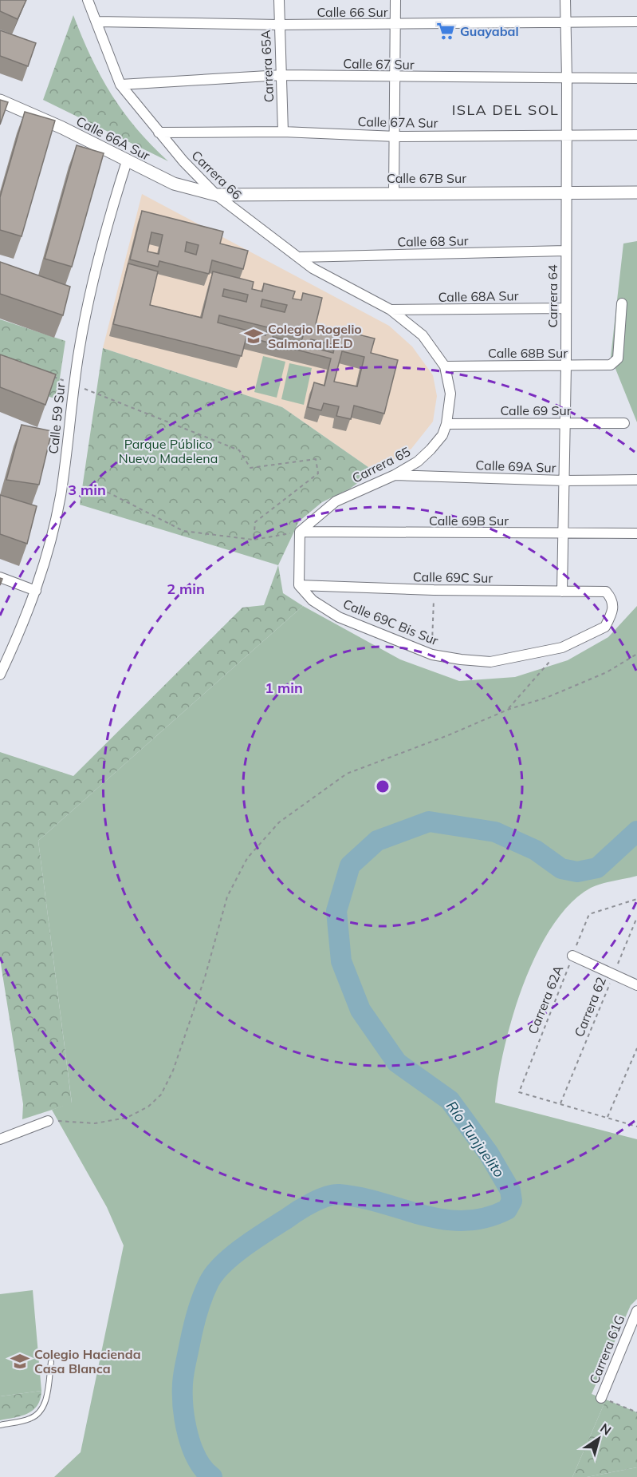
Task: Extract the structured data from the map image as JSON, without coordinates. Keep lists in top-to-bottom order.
{
  "streets": {
    "street": [
      "Calle 66 Sur",
      "Calle 67 Sur",
      "Carrera 65A",
      "Calle 67A Sur",
      "Calle 66A Sur",
      "Carrera 66",
      "Calle 67B Sur",
      "Calle 68 Sur",
      "Calle 68A Sur",
      "Carrera 64",
      "Calle 68B Sur",
      "Calle 69 Sur",
      "Calle 59 Sur",
      "Carrera 65",
      "Calle 69A Sur",
      "Calle 69B Sur",
      "Calle 69C Sur",
      "Calle 69C Bis Sur",
      "Carrera 61G"
    ],
    "path": ["Carrera 62A", "Carrera 62"]
  },
  "crossings": [
    ["Calle 66 Sur", "Carrera 65A"],
    ["Calle 66 Sur", "Carrera 66"],
    ["Calle 66 Sur", "Carrera 64"],
    ["Calle 67 Sur", "Carrera 65A"],
    ["Calle 67 Sur", "Carrera 66"],
    ["Calle 67 Sur", "Carrera 64"],
    ["Carrera 65A", "Calle 67A Sur"],
    ["Calle 67A Sur", "Carrera 66"],
    ["Calle 67A Sur", "Carrera 64"],
    ["Calle 66A Sur", "Carrera 66"],
    ["Calle 66A Sur", "Calle 67B Sur"],
    ["Calle 66A Sur", "Calle 59 Sur"],
    ["Carrera 66", "Calle 67B Sur"],
    ["Carrera 66", "Calle 68 Sur"],
    ["Carrera 66", "Calle 68A Sur"],
    ["Carrera 66", "Carrera 65"],
    ["Calle 67B Sur", "Carrera 64"],
    ["Calle 68 Sur", "Carrera 64"],
    ["Calle 68A Sur", "Carrera 64"],
    ["Calle 68A Sur", "Carrera 65"],
    ["Carrera 64", "Calle 68B Sur"],
    ["Carrera 64", "Calle 69 Sur"],
    ["Carrera 64", "Calle 69A Sur"],
    ["Carrera 64", "Calle 69B Sur"],
    ["Carrera 64", "Calle 69C Sur"],
    ["Calle 68B Sur", "Carrera 65"],
    ["Calle 69 Sur", "Carrera 65"],
    ["Carrera 65", "Calle 69A Sur"],
    ["Carrera 65", "Calle 69B Sur"],
    ["Calle 69C Sur", "Calle 69C Bis Sur"],
    ["Carrera 62A", "Carrera 62"]
  ],
  "districts": ["ISLA DEL SOL"],
  "water": ["Río Tunjuelito"],
  "parks": ["Parque Público Nuevo Madelena"],
  "places": {
    "supermarket": ["Guayabal"],
    "school or university": ["Colegio Rogelio Salmona I.E.D", "Colegio Hacienda Casa Blanca"]
  },
  "north": "top right",
  "rings": ["3 min", "2 min", "1 min"]
}
